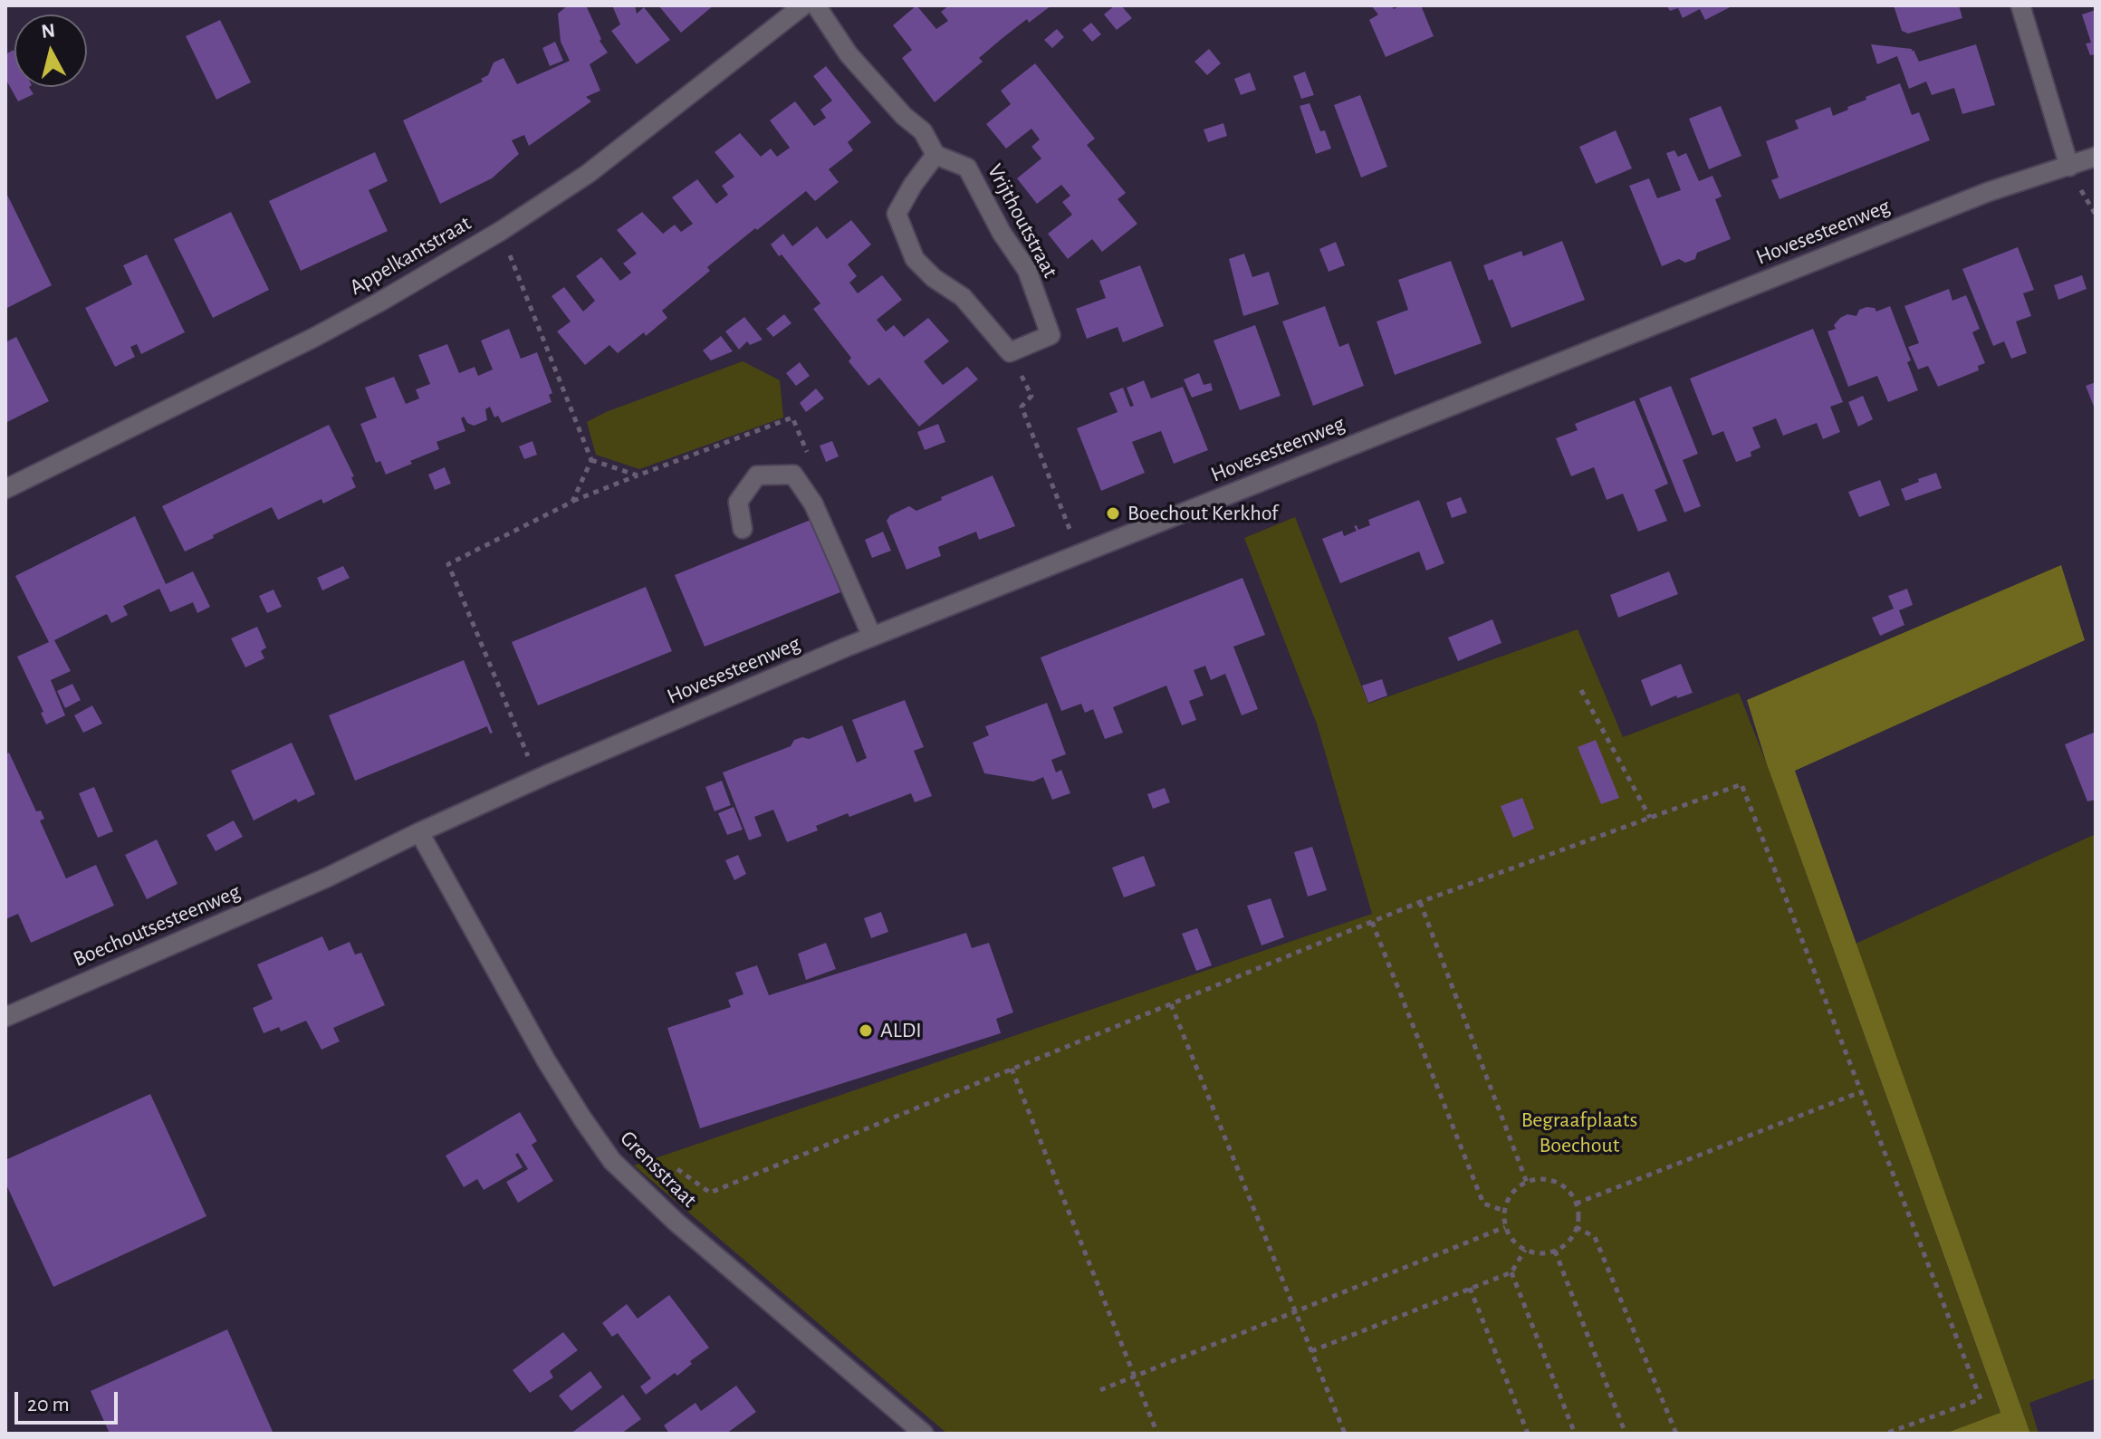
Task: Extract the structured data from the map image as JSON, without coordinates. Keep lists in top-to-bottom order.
{
  "streets": {
    "street": [
      "Vrijthoutstraat",
      "Hovesesteenweg",
      "Appelkantstraat",
      "Boechoutsesteenweg",
      "Grensstraat"
    ]
  },
  "crossings": [
    ["Hovesesteenweg", "Boechoutsesteenweg"],
    ["Hovesesteenweg", "Grensstraat"]
  ],
  "parks": ["Begraafplaats Boechout"],
  "places": ["Boechout Kerkhof", "ALDI"],
  "scale_bar": "20 m",
  "north": "top"
}
